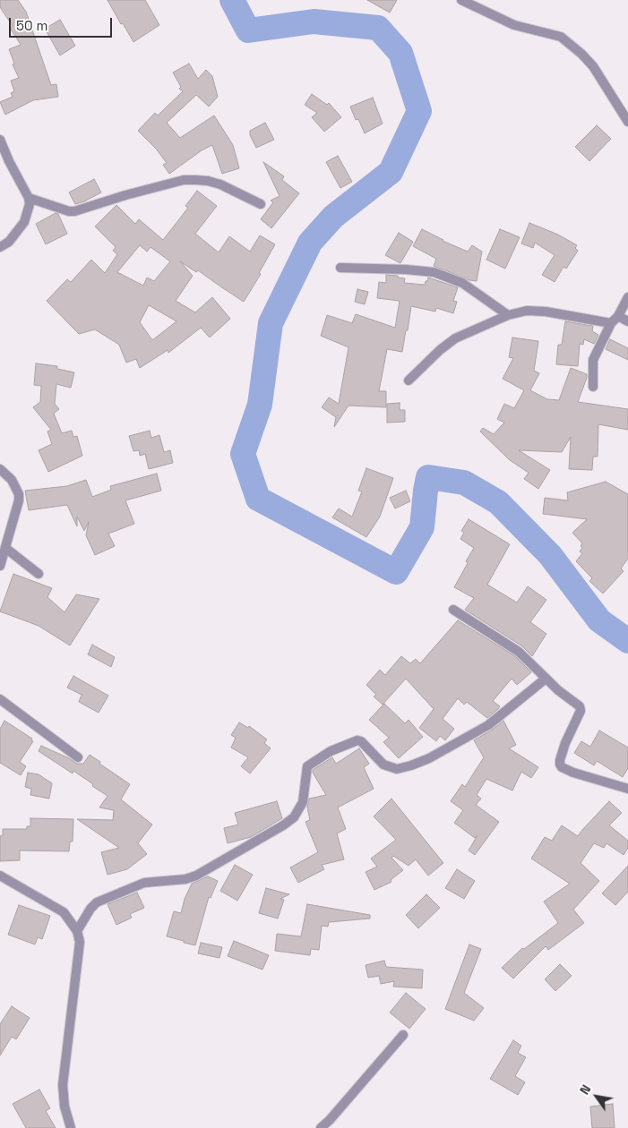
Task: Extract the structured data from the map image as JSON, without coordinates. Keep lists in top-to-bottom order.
{
  "scale_bar": "50 m",
  "north": "top left"
}
